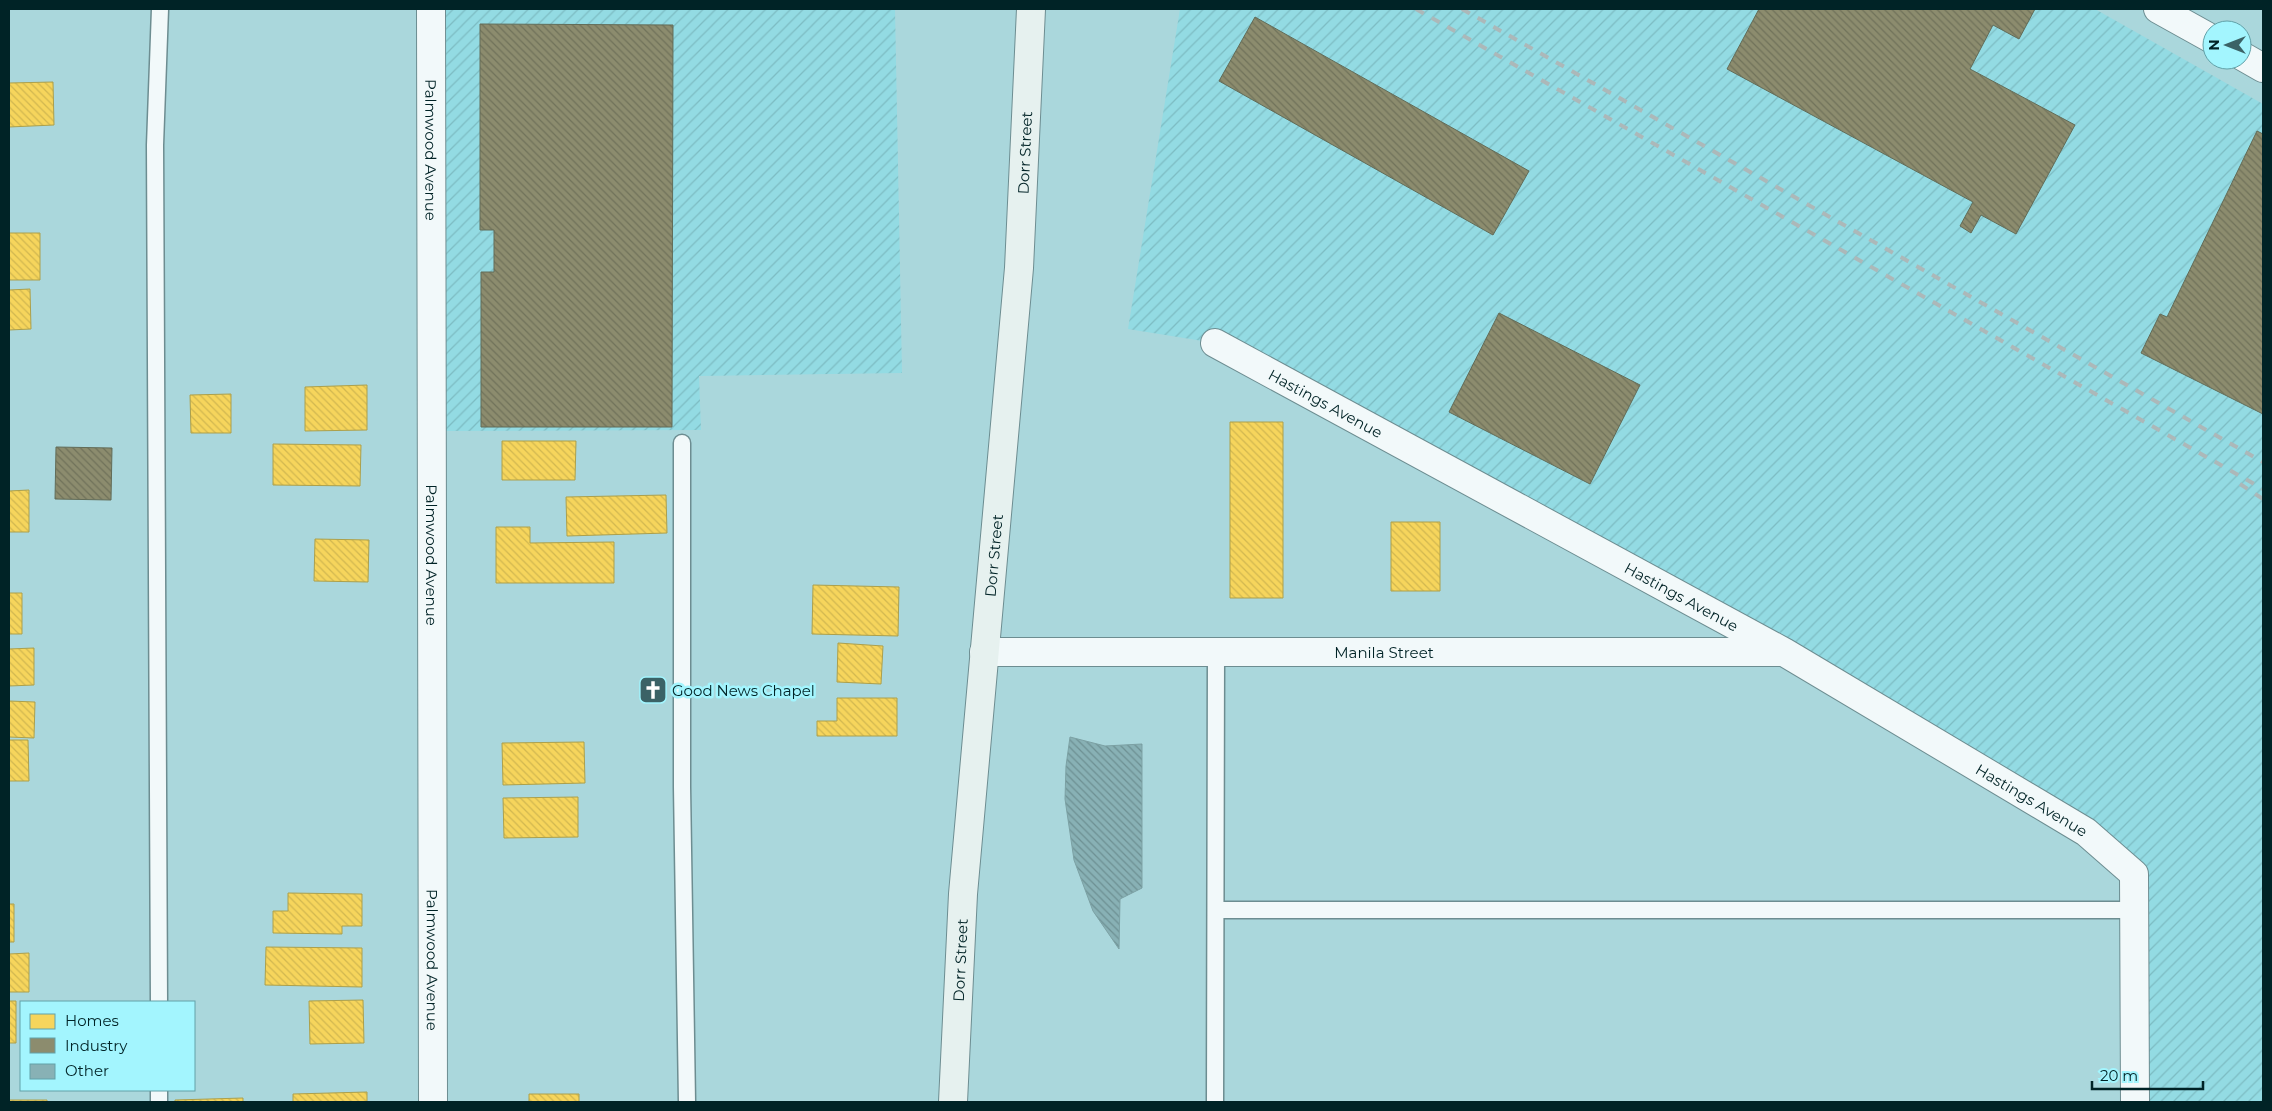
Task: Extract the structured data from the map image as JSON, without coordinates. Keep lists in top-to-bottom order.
{
  "streets": {
    "main road": ["Dorr Street"],
    "street": ["Palmwood Avenue", "Hastings Avenue", "Manila Street"]
  },
  "crossings": [
    ["Dorr Street", "Manila Street"],
    ["Hastings Avenue", "Manila Street"]
  ],
  "places": {
    "church": ["Good News Chapel"]
  },
  "legend": ["Homes", "Industry", "Other"],
  "scale_bar": "20 m",
  "north": "left"
}
